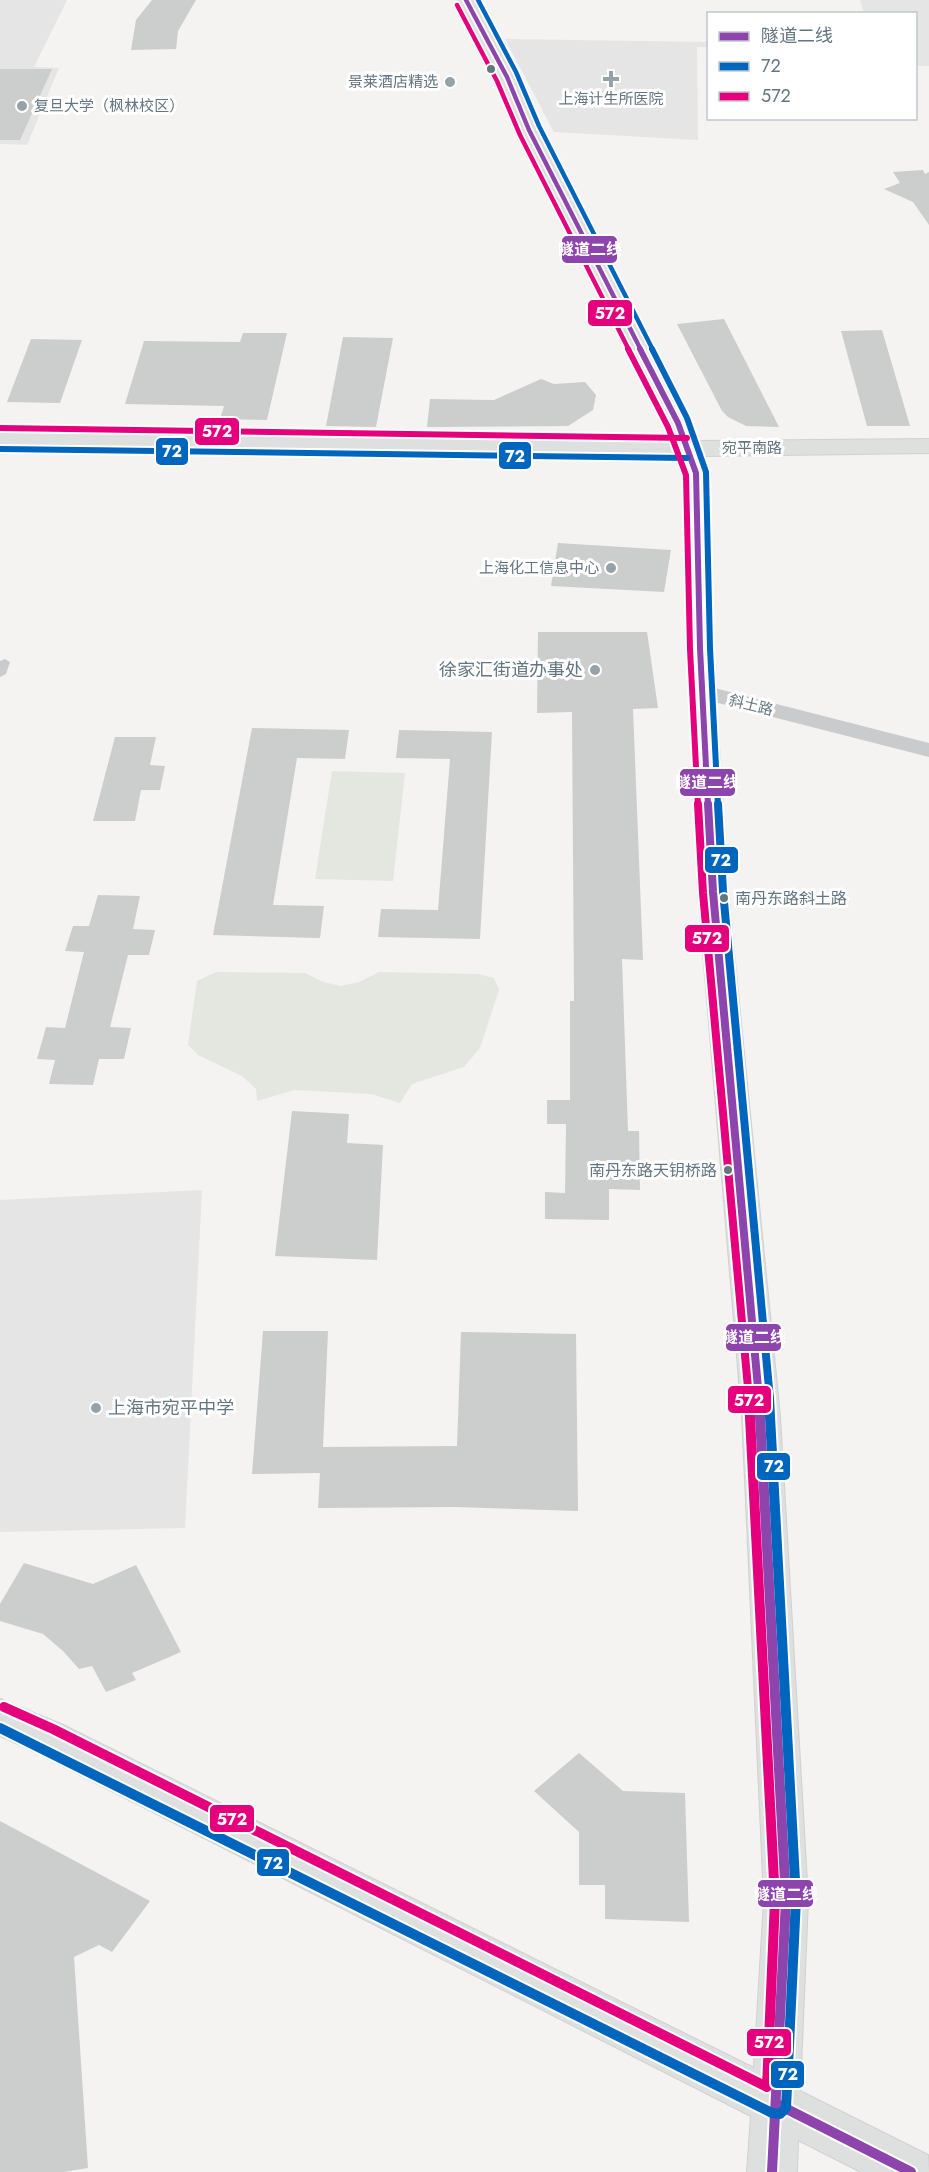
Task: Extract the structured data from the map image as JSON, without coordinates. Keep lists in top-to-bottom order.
{
  "streets": {
    "main road": ["宛平南路"],
    "street": ["斜土路"]
  },
  "places": {
    "health": ["上海计生所医院"],
    "other": [
      "景莱酒店精选",
      "复旦大学（枫林校区）",
      "上海化工信息中心",
      "徐家汇街道办事处",
      "南丹东路斜土路",
      "南丹东路天钥桥路",
      "上海市宛平中学"
    ]
  },
  "lines": ["transit line 隧道二线", "transit line 72", "transit line 572"],
  "legend": ["隧道二线", "72", "572"]
}
